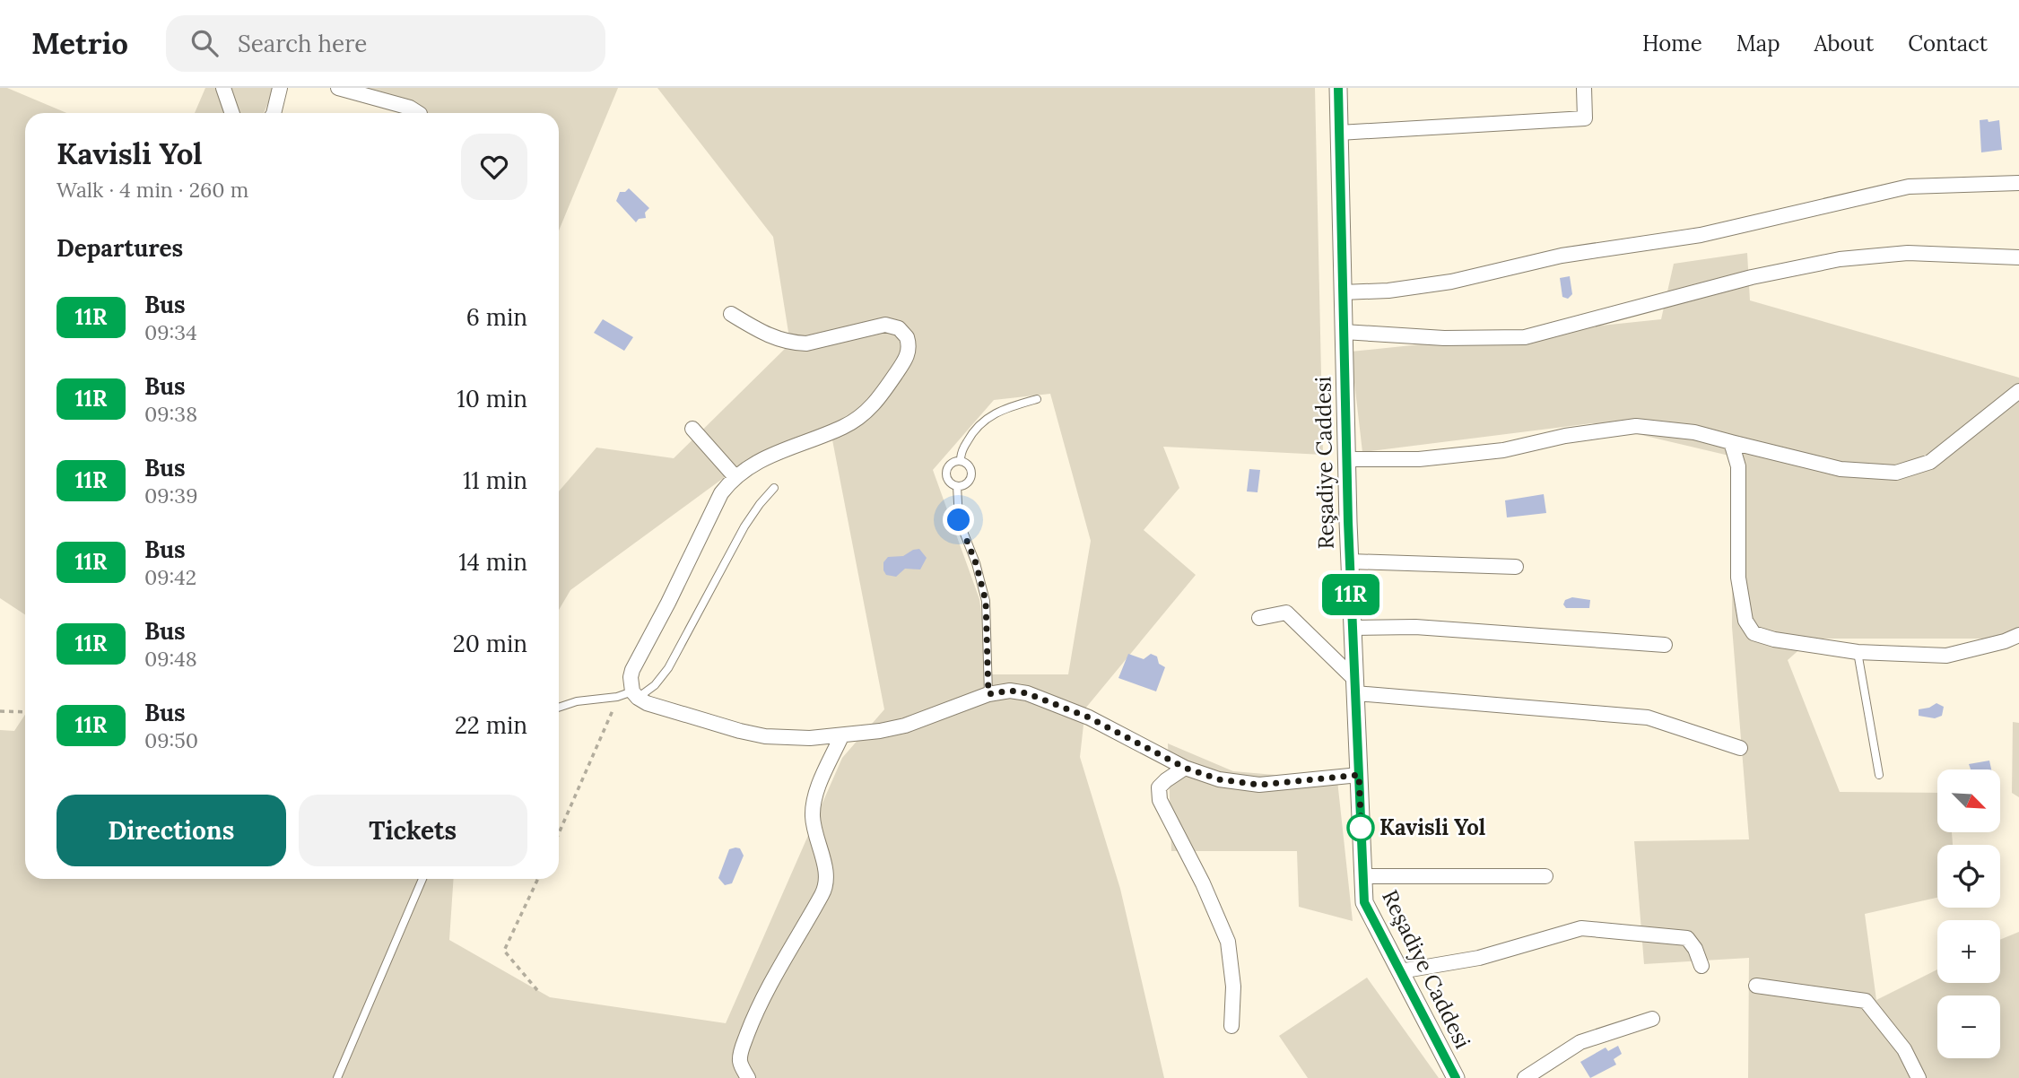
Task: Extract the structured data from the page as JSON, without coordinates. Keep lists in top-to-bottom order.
{
  "streets": {
    "street": ["Reşadiye Caddesi"]
  },
  "places": ["Kavisli Yol"],
  "lines": ["bus line 11R"],
  "north": "bottom right",
  "page": {
    "header": "Metrio",
    "search": "Search here",
    "nav": [
      "Home",
      "Map",
      "About",
      "Contact"
    ],
    "on_map": "11R",
    "heading": [
      ["Kavisli Yol", "Walk · 4 min · 260 m"],
      "Departures"
    ],
    "list": [
      {
        "mark": "11R",
        "name": "Bus",
        "note": "09:34",
        "value": "6 min"
      },
      {
        "mark": "11R",
        "name": "Bus",
        "note": "09:38",
        "value": "10 min"
      },
      {
        "mark": "11R",
        "name": "Bus",
        "note": "09:39",
        "value": "11 min"
      },
      {
        "mark": "11R",
        "name": "Bus",
        "note": "09:42",
        "value": "14 min"
      },
      {
        "mark": "11R",
        "name": "Bus",
        "note": "09:48",
        "value": "20 min"
      },
      {
        "mark": "11R",
        "name": "Bus",
        "note": "09:50",
        "value": "22 min"
      }
    ],
    "map_buttons": ["+", "−"],
    "buttons": ["Directions", "Tickets"]
  }
}
